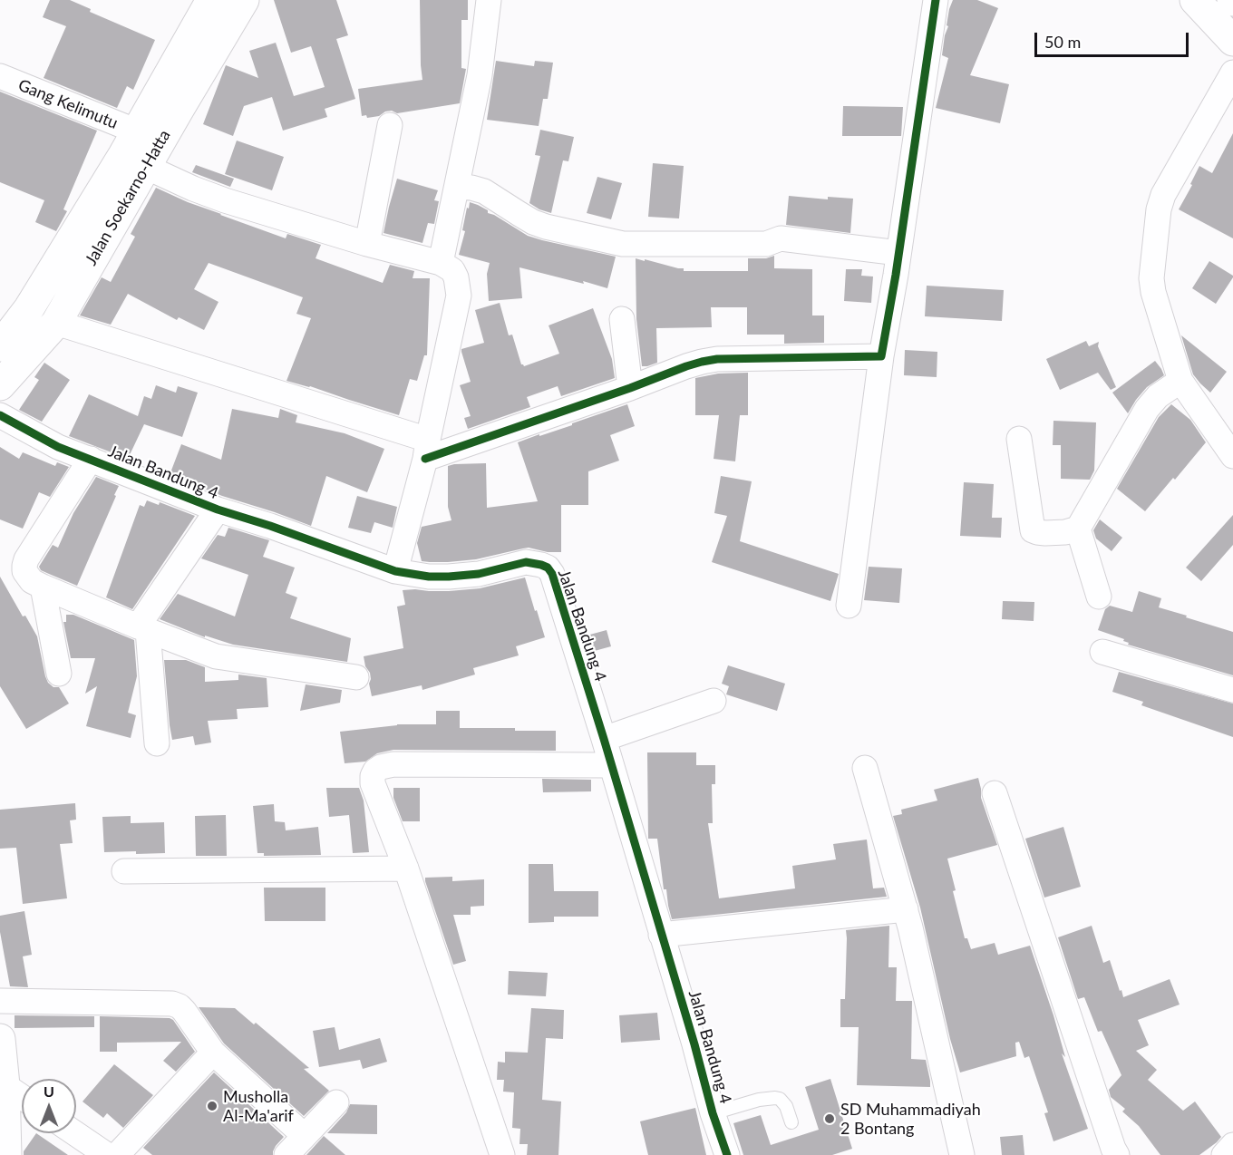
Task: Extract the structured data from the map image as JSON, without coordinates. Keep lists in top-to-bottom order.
{
  "streets": {
    "main road": ["Jalan Soekarno-Hatta"],
    "street": ["Gang Kelimutu", "Jalan Bandung 4"]
  },
  "crossings": [
    ["Gang Kelimutu", "Jalan Soekarno-Hatta"]
  ],
  "places": ["Musholla Al-Ma'arif", "SD Muhammadiyah 2 Bontang"],
  "scale_bar": "50 m",
  "north": "top"
}
